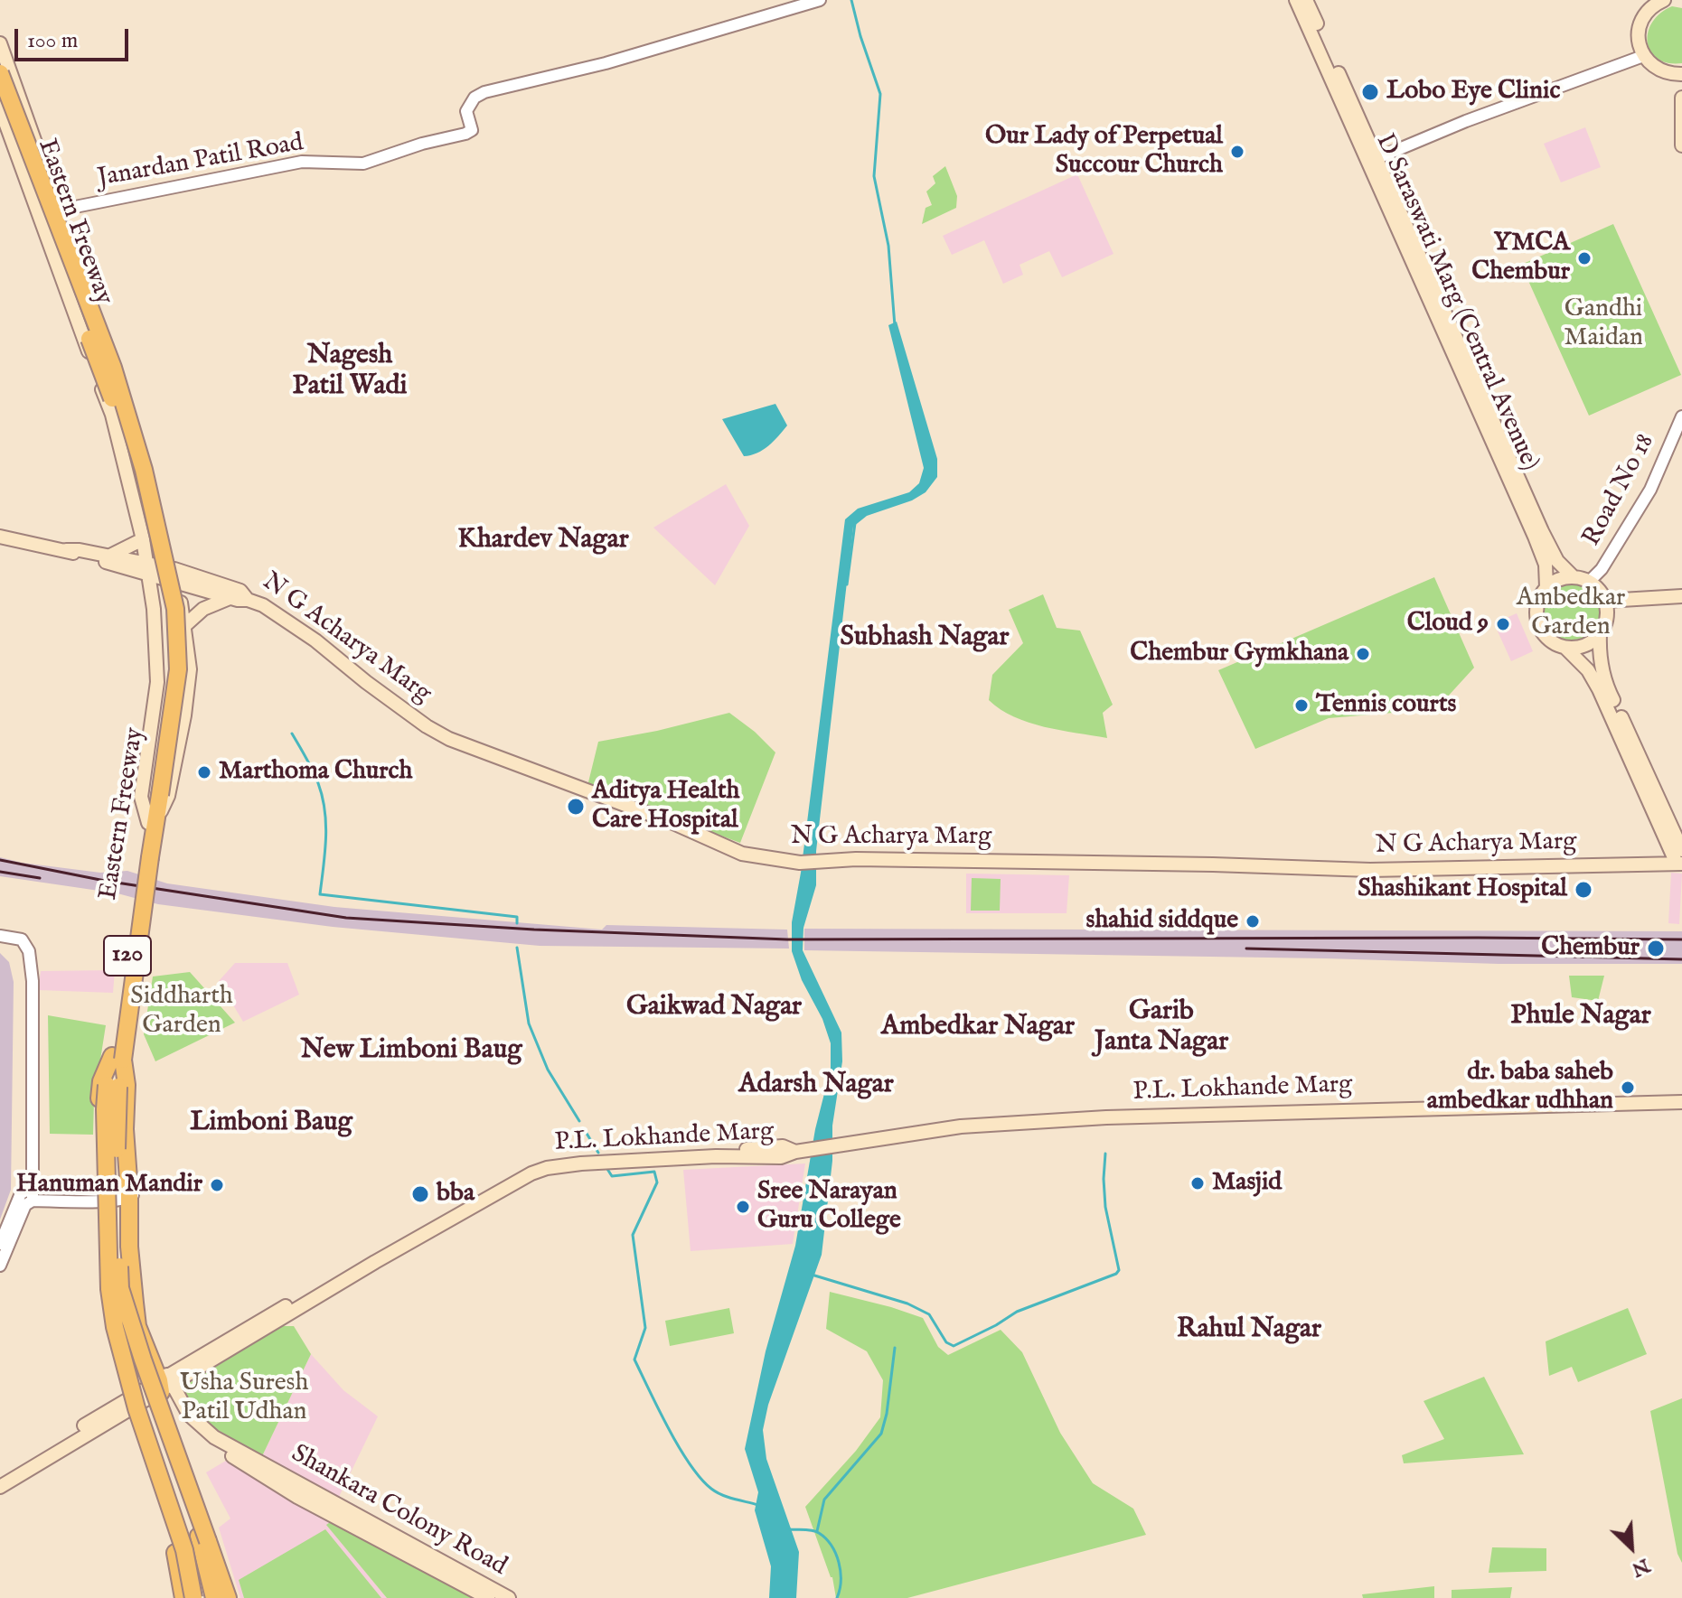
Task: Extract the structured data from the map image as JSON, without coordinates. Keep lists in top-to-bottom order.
{
  "streets": {
    "highway": ["Eastern Freeway", "120"],
    "main road": [
      "D Saraswati Marg (Central Avenue)",
      "N G Acharya Marg",
      "P.L. Lokhande Marg",
      "Shankara Colony Road"
    ],
    "street": ["Janardan Patil Road", "Road No 18"]
  },
  "crossings": [
    ["D Saraswati Marg (Central Avenue)", "Road No 18"],
    ["P.L. Lokhande Marg", "Shankara Colony Road"]
  ],
  "districts": [
    "Nagesh Patil Wadi",
    "Khardev Nagar",
    "Subhash Nagar",
    "Gaikwad Nagar",
    "Garib Janta Nagar",
    "Phule Nagar",
    "Ambedkar Nagar",
    "New Limboni Baug",
    "Adarsh Nagar",
    "Limboni Baug",
    "Rahul Nagar"
  ],
  "parks": [
    "Gandhi Maidan",
    "Ambedkar Garden",
    "Siddharth Garden",
    "Usha Suresh Patil Udhan"
  ],
  "places": [
    "Lobo Eye Clinic",
    "Our Lady of Perpetual Succour Church",
    "YMCA Chembur",
    "Cloud 9",
    "Chembur Gymkhana",
    "Tennis courts",
    "Marthoma Church",
    "Aditya Health Care Hospital",
    "Shashikant Hospital",
    "shahid siddque",
    "Chembur",
    "dr. baba saheb ambedkar udhhan",
    "Masjid",
    "Hanuman Mandir",
    "bba",
    "Sree Narayan Guru College"
  ],
  "scale_bar": "100 m",
  "north": "bottom right"
}
